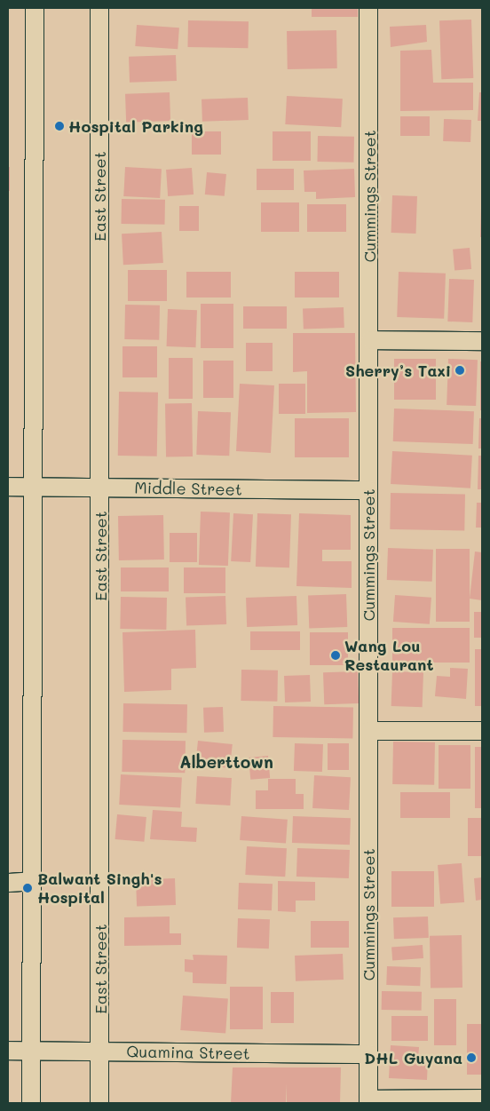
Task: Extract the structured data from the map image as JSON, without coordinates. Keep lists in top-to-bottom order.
{
  "streets": {
    "street": [
      "East Street",
      "Cummings Street",
      "Middle Street",
      "Quamina Street"
    ]
  },
  "crossings": [
    ["East Street", "Middle Street"],
    ["East Street", "Quamina Street"],
    ["Cummings Street", "Middle Street"],
    ["Cummings Street", "Quamina Street"]
  ],
  "districts": ["Alberttown"],
  "places": [
    "Hospital Parking",
    "Sherry’s Taxi",
    "Wang Lou Restaurant",
    "Balwant Singh's Hospital",
    "DHL Guyana"
  ]
}
